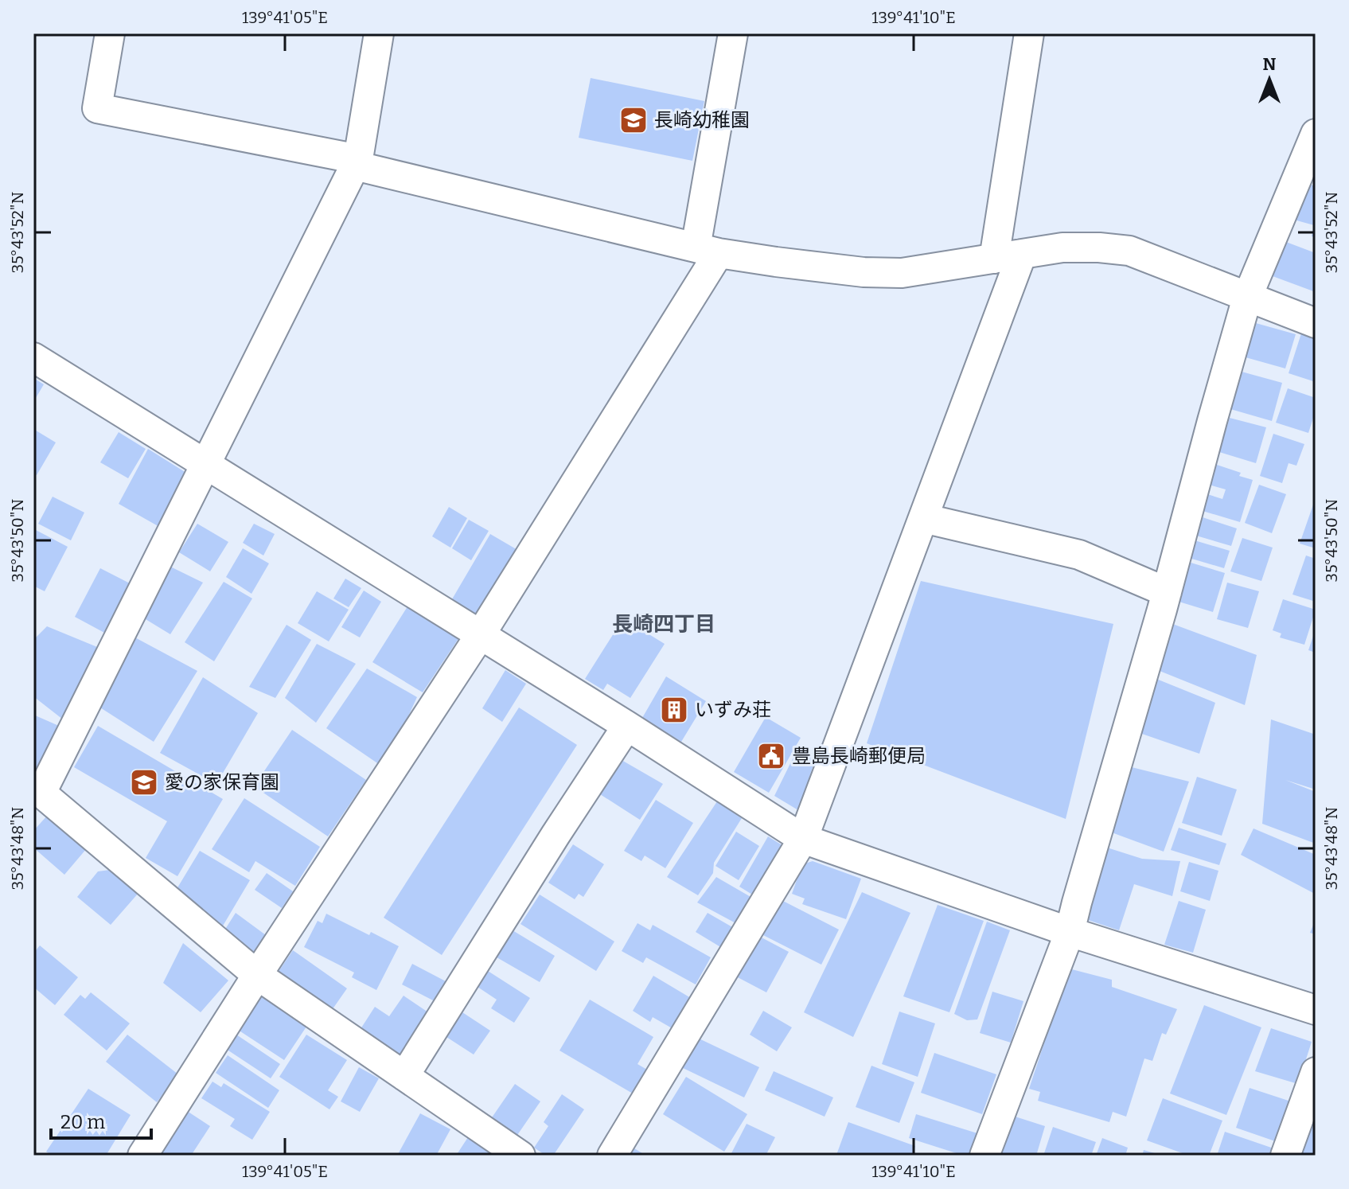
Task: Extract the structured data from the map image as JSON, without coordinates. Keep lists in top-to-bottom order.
{
  "districts": ["長崎四丁目"],
  "places": {
    "school or university": ["長崎幼稚園", "愛の家保育園"],
    "building": ["いずみ荘"],
    "public building": ["豊島長崎郵便局"]
  },
  "scale_bar": "20 m",
  "north": "top",
  "coordinates": [
    "139°41'05\"E",
    "139°41'10\"E",
    "35°43'52\"N",
    "35°43'50\"N",
    "35°43'48\"N"
  ]
}
